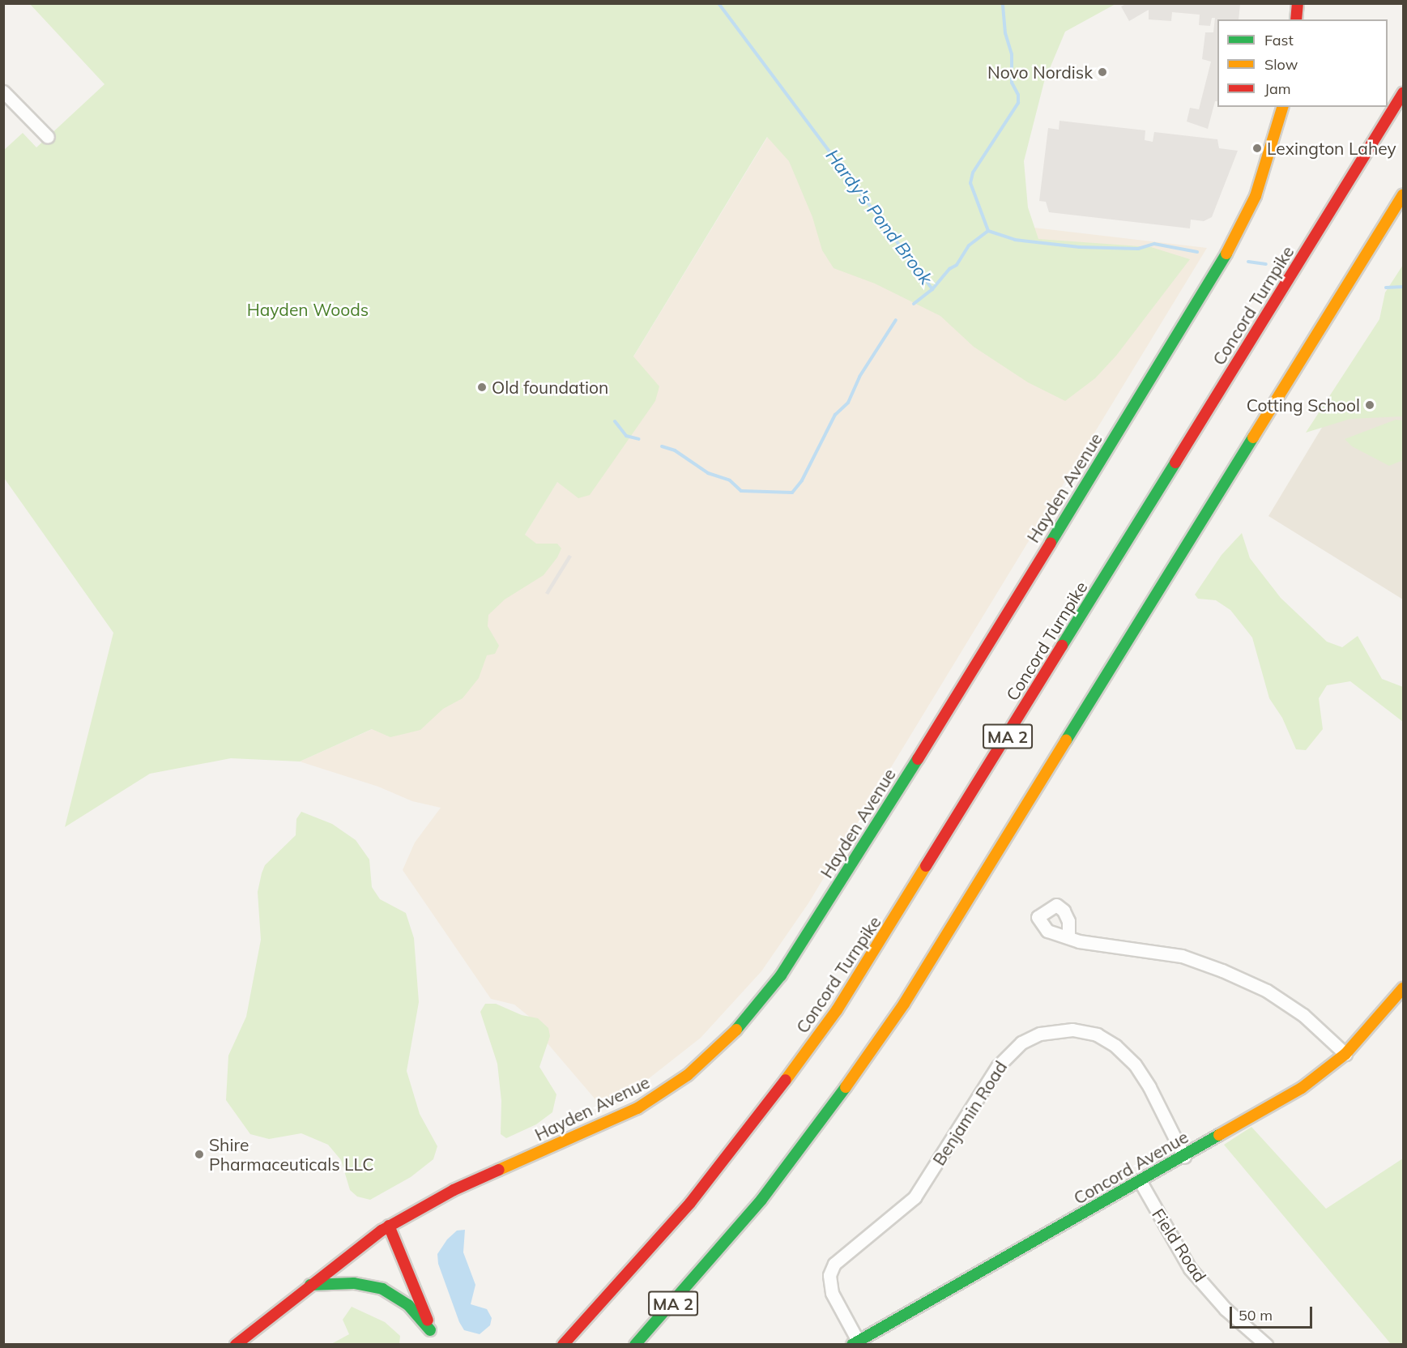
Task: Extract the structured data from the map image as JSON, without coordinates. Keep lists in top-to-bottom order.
{
  "streets": {
    "main road": [
      "Concord Turnpike",
      "Hayden Avenue",
      "MA 2",
      "Concord Avenue"
    ],
    "street": ["Benjamin Road", "Field Road"]
  },
  "crossings": [
    ["Benjamin Road", "Concord Avenue"],
    ["Concord Avenue", "Field Road"]
  ],
  "water": ["Hardy's Pond Brook"],
  "parks": ["Hayden Woods"],
  "places": [
    "Novo Nordisk",
    "Lexington Lahey",
    "Old foundation",
    "Cotting School",
    "Shire Pharmaceuticals LLC"
  ],
  "legend": ["Fast", "Slow", "Jam"],
  "scale_bar": "50 m"
}
